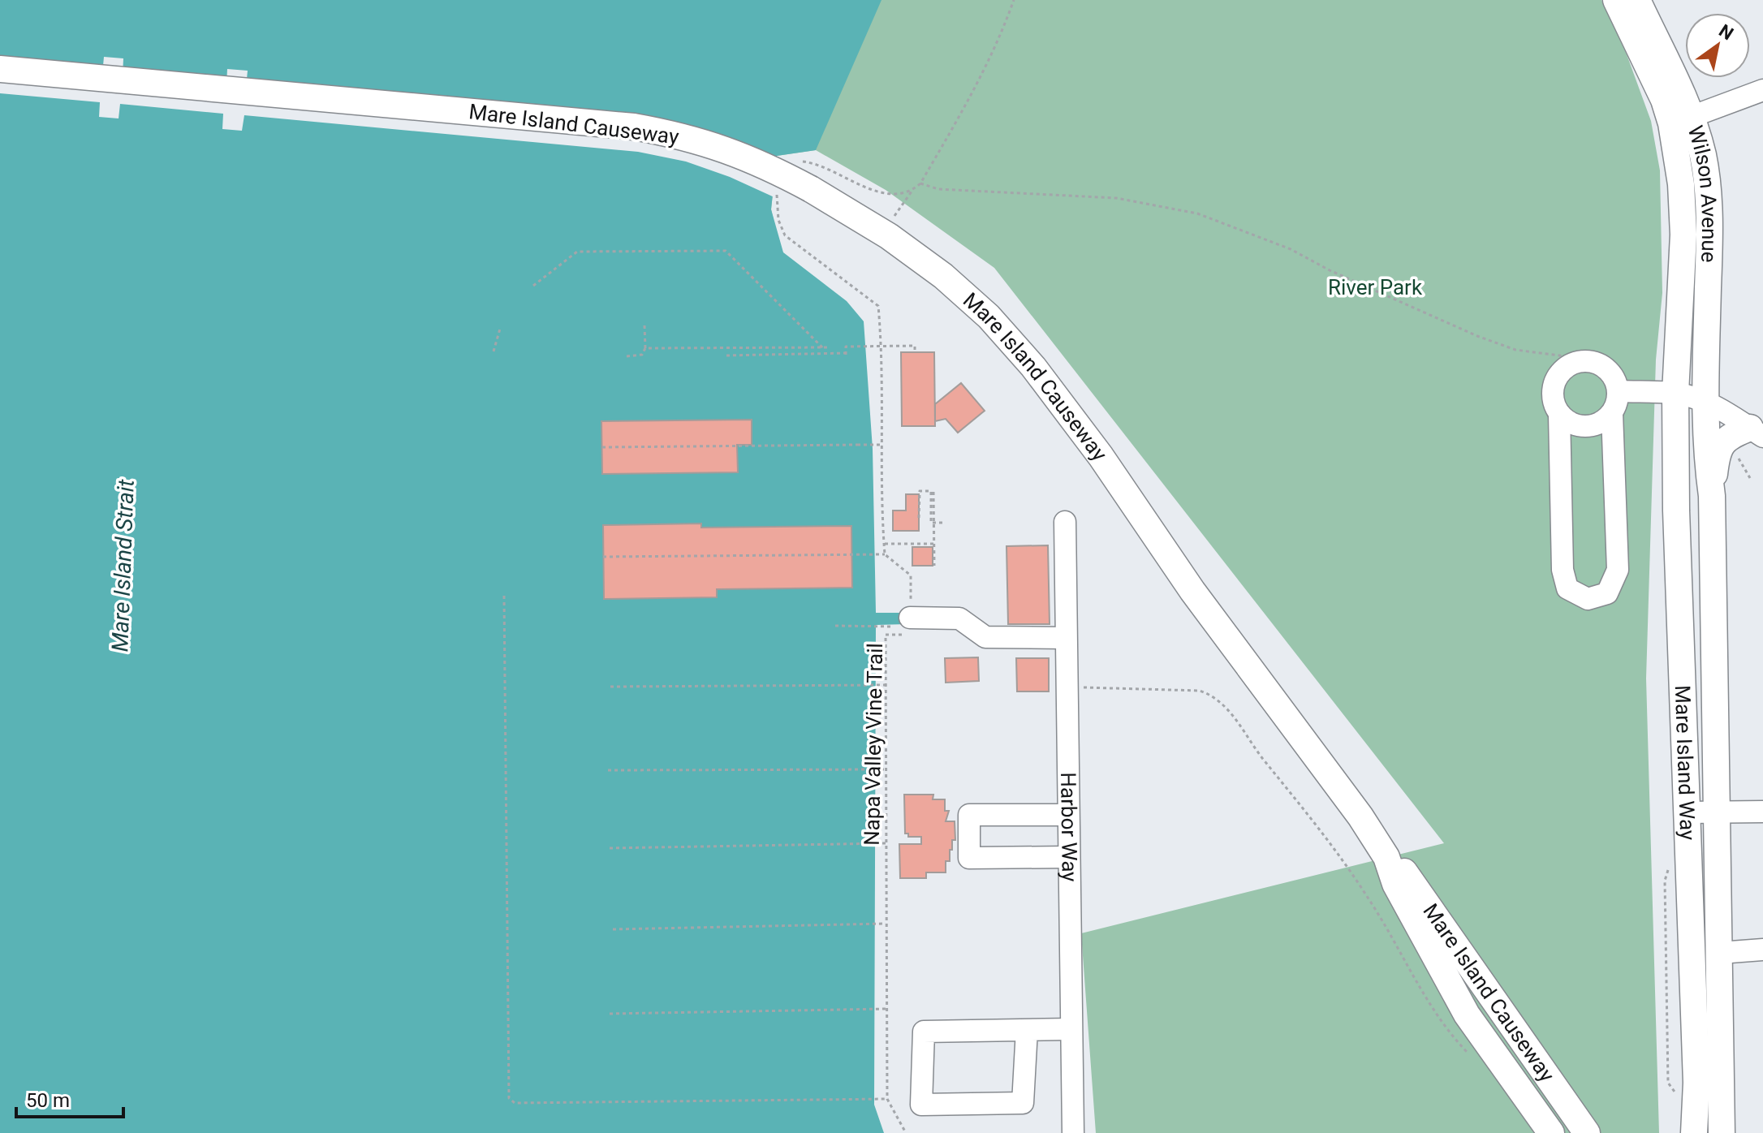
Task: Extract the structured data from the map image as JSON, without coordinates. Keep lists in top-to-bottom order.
{
  "streets": {
    "main road": ["Mare Island Causeway", "Wilson Avenue", "Mare Island Way"],
    "street": ["Harbor Way"],
    "path": ["Napa Valley Vine Trail"]
  },
  "crossings": [
    ["Wilson Avenue", "Mare Island Way"]
  ],
  "water": ["Mare Island Strait"],
  "parks": ["River Park"],
  "scale_bar": "50 m",
  "north": "top right"
}
